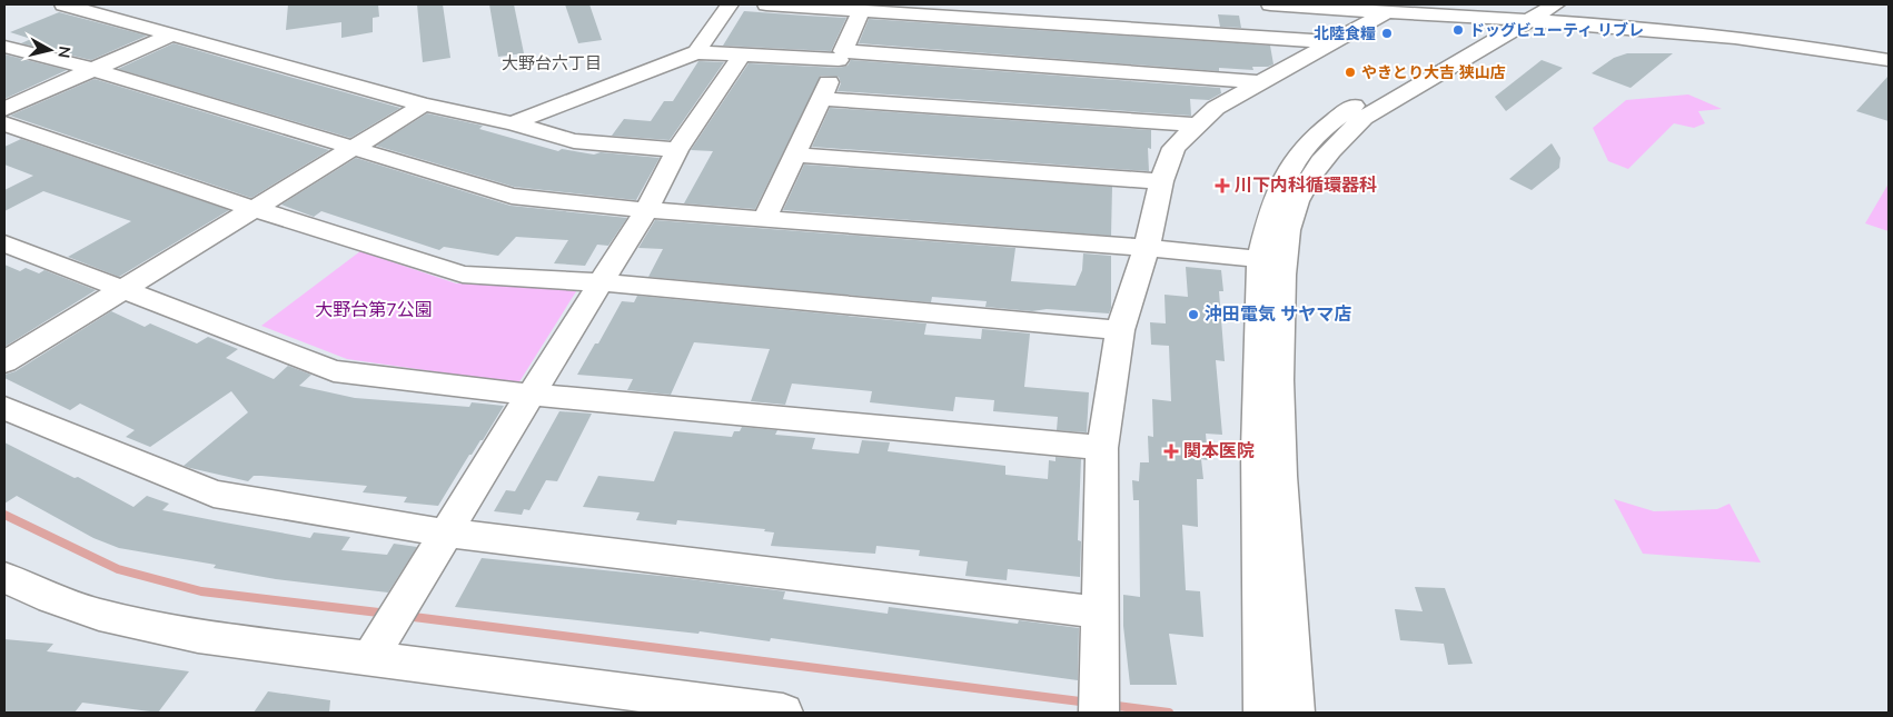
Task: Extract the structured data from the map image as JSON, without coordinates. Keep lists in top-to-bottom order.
{
  "districts": ["大野台六丁目"],
  "parks": ["大野台第7公園"],
  "places": {
    "other": [
      "ドッグビューティ リブレ",
      "北陸食糧",
      "やきとり大吉 狭山店",
      "沖田電気 サヤマ店"
    ],
    "health": ["川下内科循環器科", "関本医院"]
  },
  "north": "right"
}
